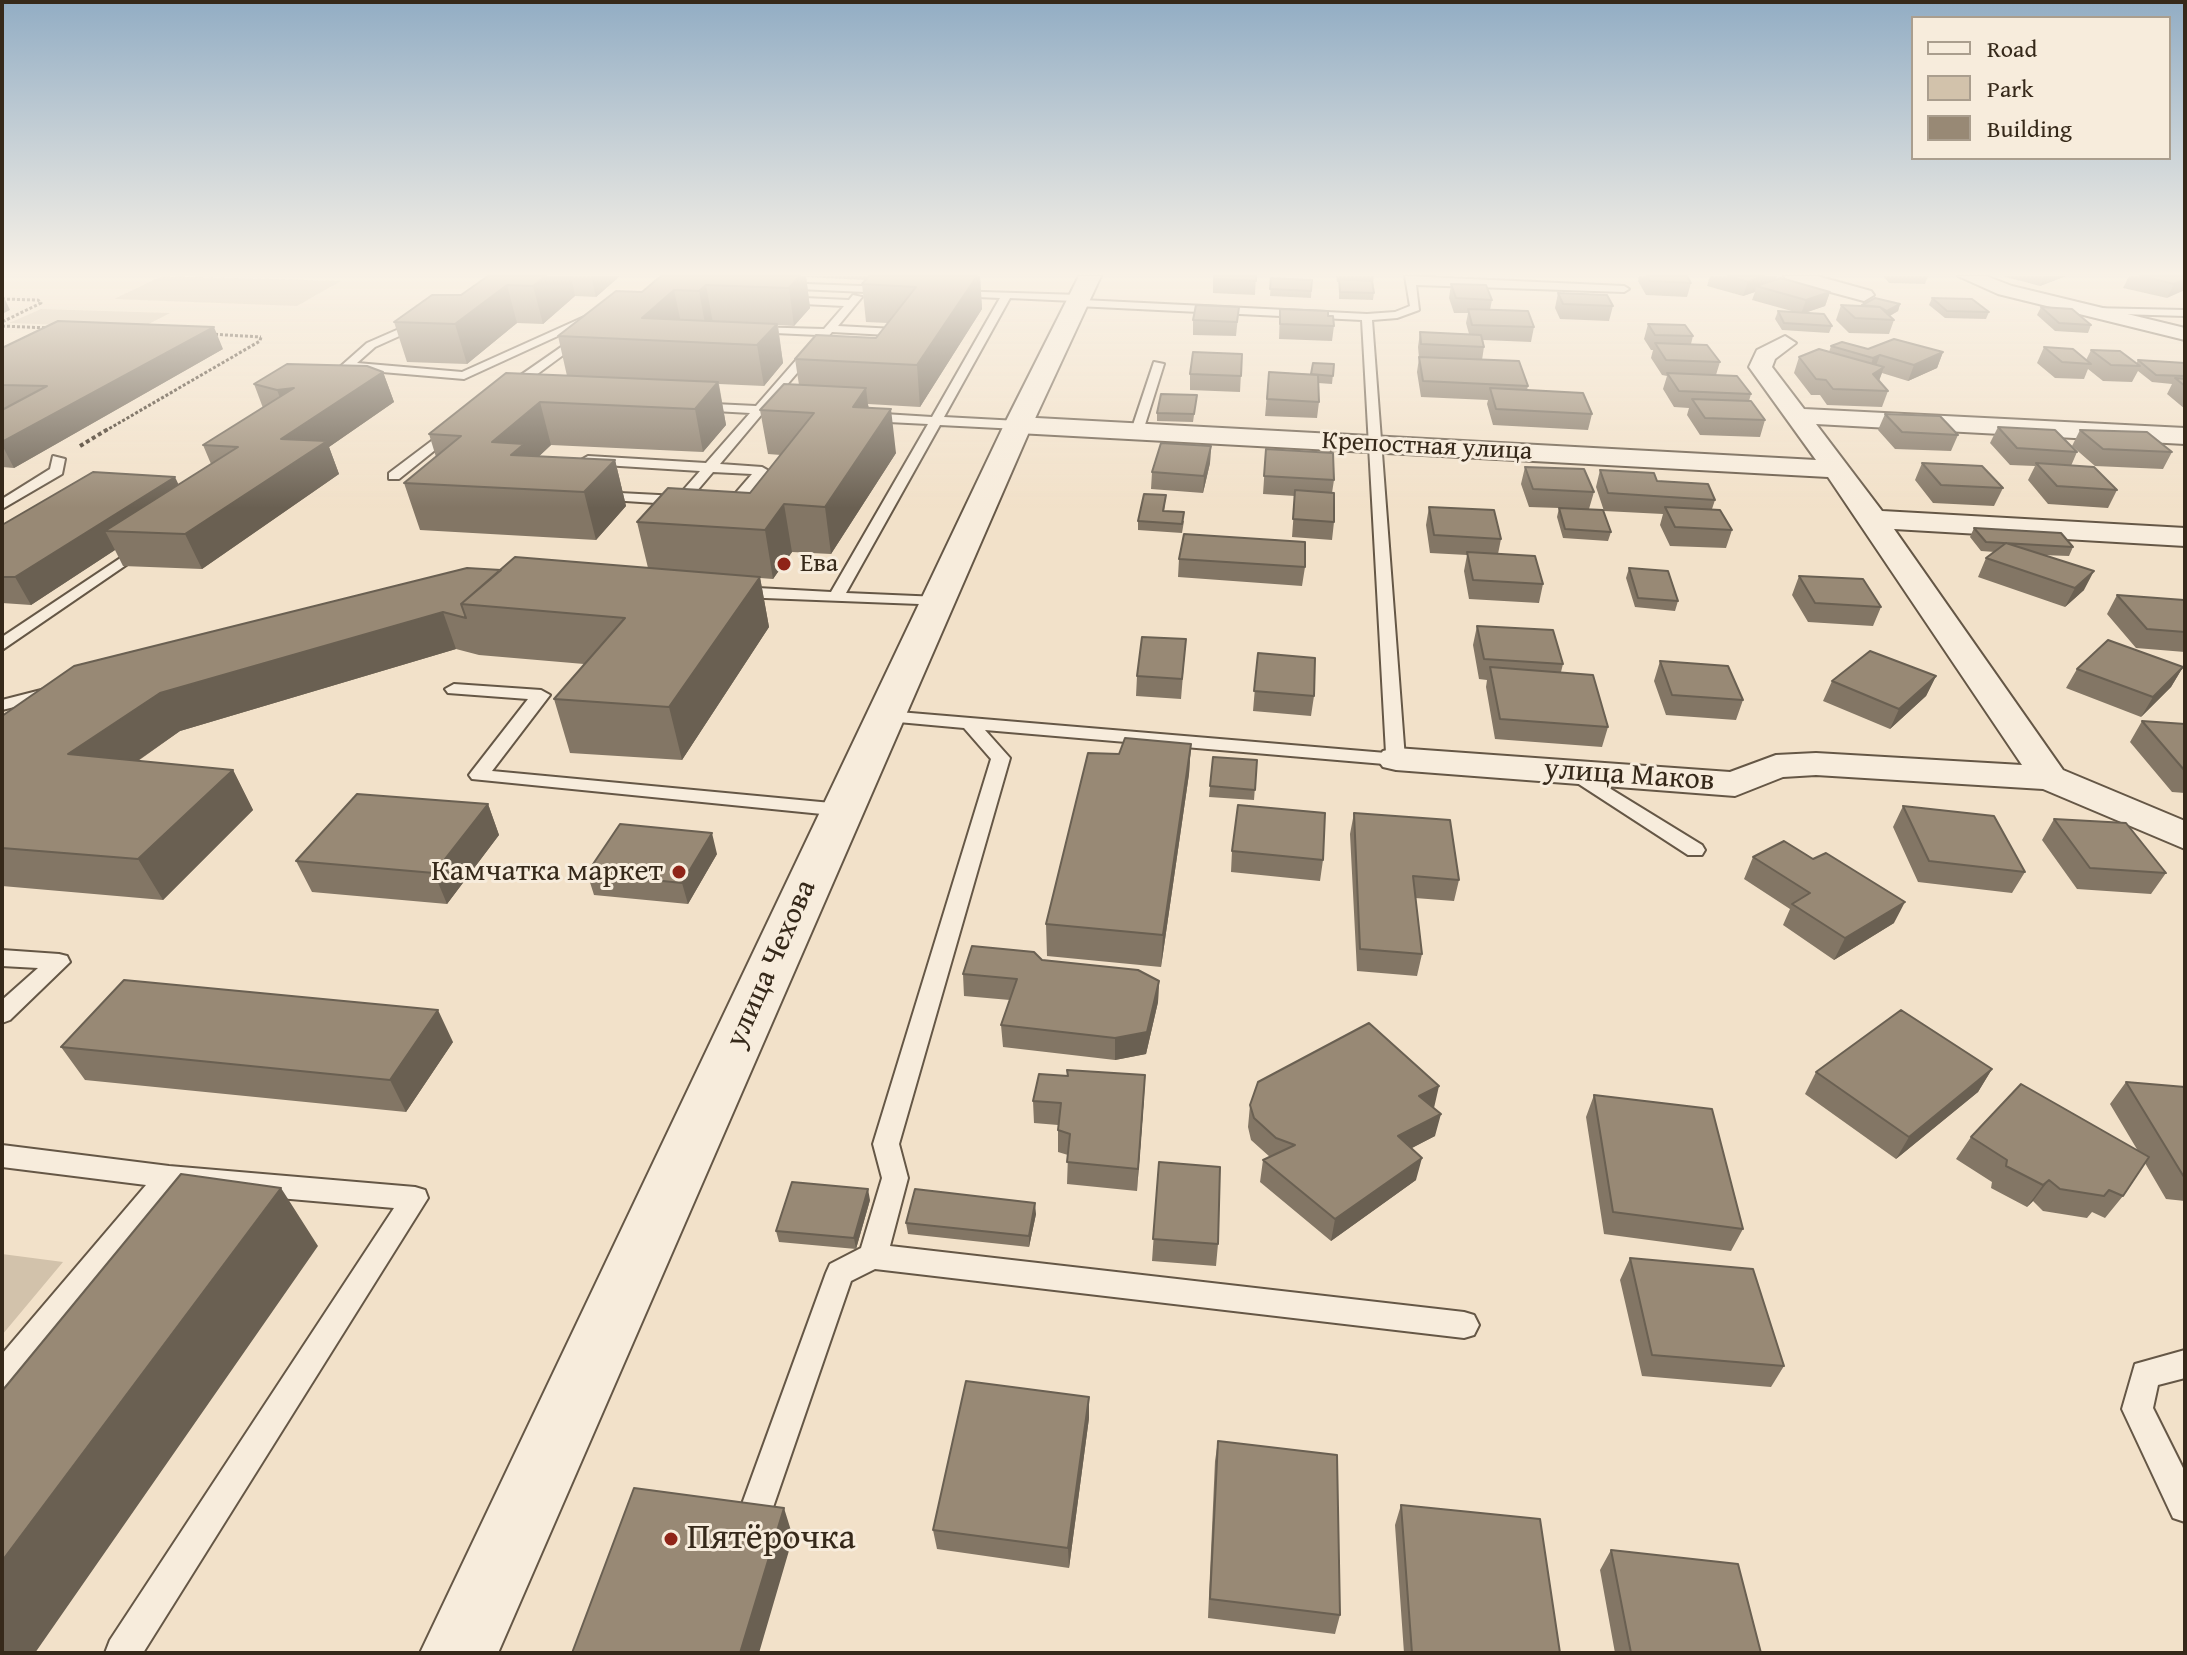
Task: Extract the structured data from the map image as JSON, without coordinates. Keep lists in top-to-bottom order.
{
  "streets": {
    "street": ["Крепостная улица", "улица Маков", "улица Чехова"]
  },
  "crossings": [
    ["Крепостная улица", "улица Чехова"]
  ],
  "places": ["Ева", "Камчатка маркет", "Пятёрочка"],
  "legend": ["Road", "Park", "Building"]
}
